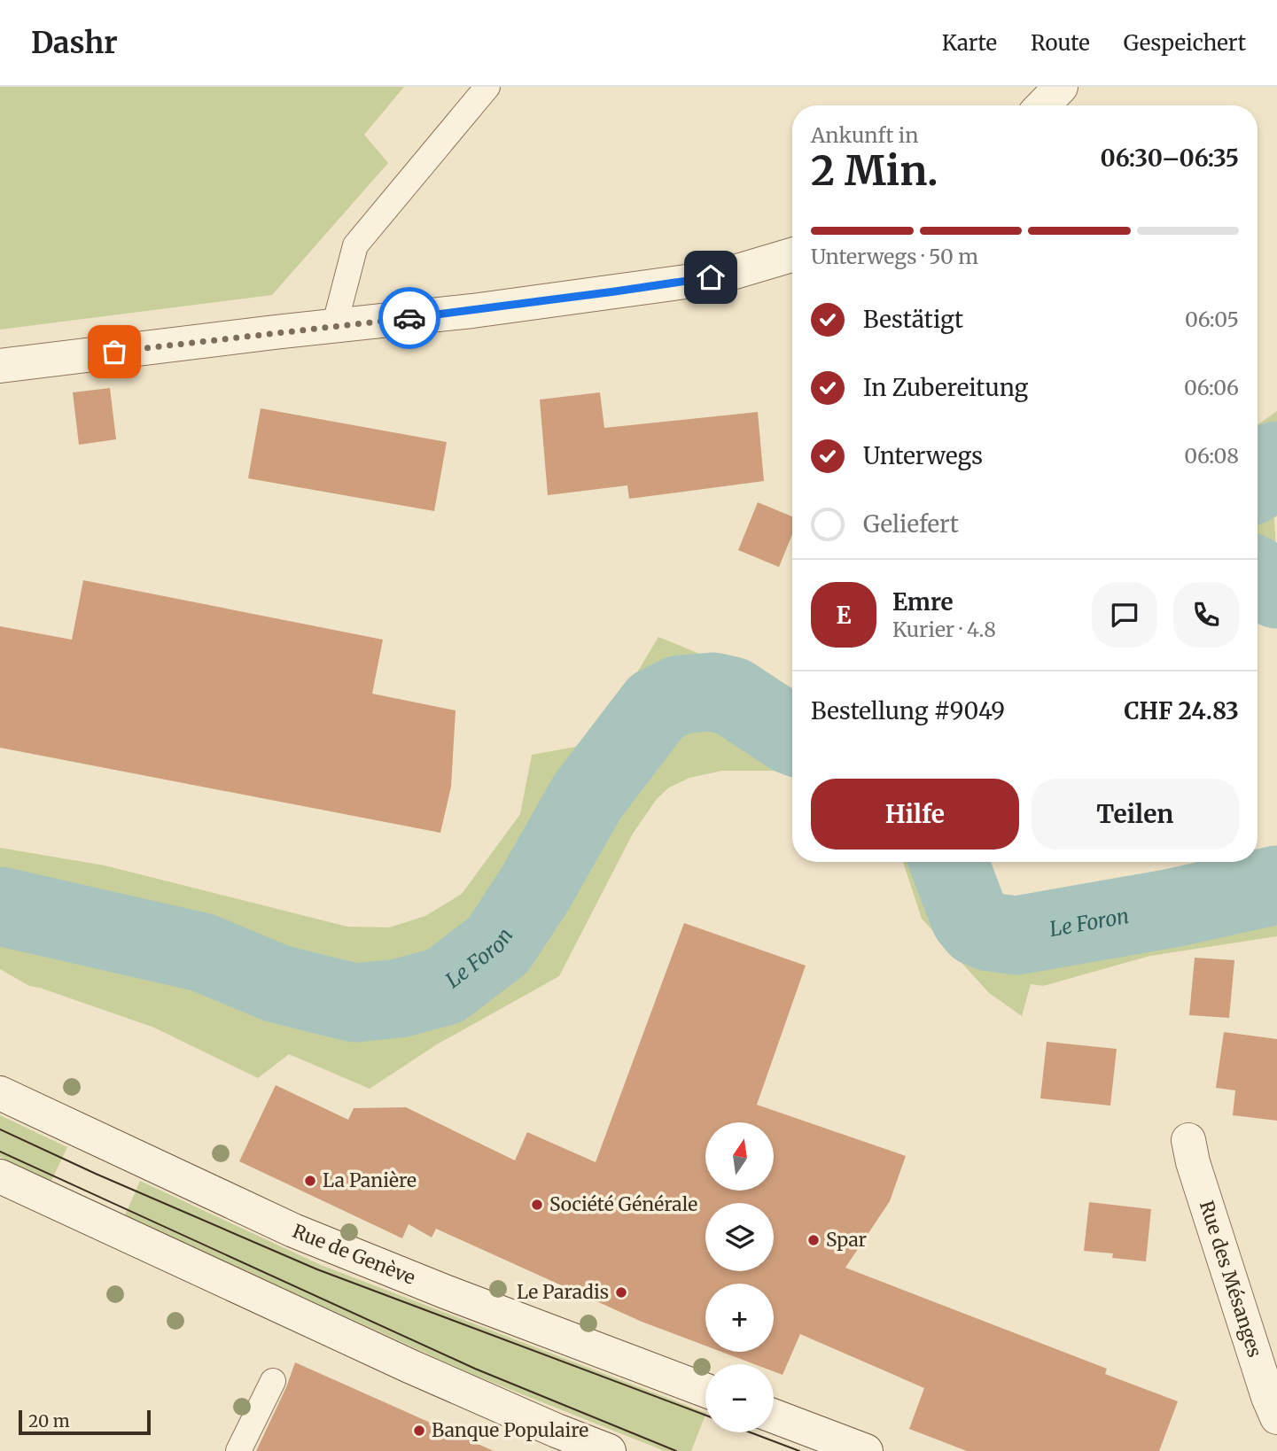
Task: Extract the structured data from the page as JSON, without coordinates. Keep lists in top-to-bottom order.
{
  "streets": {
    "main road": ["Rue de Genève", "Rue des Mésanges"]
  },
  "water": ["Le Foron"],
  "places": [
    "La Panière",
    "Société Générale",
    "Spar",
    "Le Paradis",
    "Banque Populaire"
  ],
  "scale_bar": "20 m",
  "north": "top",
  "page": {
    "header": "Dashr",
    "nav": ["Karte", "Route", "Gespeichert"],
    "heading": ["2 Min.", "Ankunft in", "06:30–06:35"],
    "panel": [
      "Emre",
      "Kurier · 4.8",
      "Bestellung #9049",
      "CHF 24.83"
    ],
    "bar": "Unterwegs · 50 m",
    "list": [
      ["Bestätigt", "06:05"],
      ["In Zubereitung", "06:06"],
      ["Unterwegs", "06:08"],
      "Geliefert"
    ],
    "round": "E",
    "buttons": ["Hilfe", "Teilen"],
    "map_buttons": ["+", "−"],
    "scale": "20 m"
  }
}
